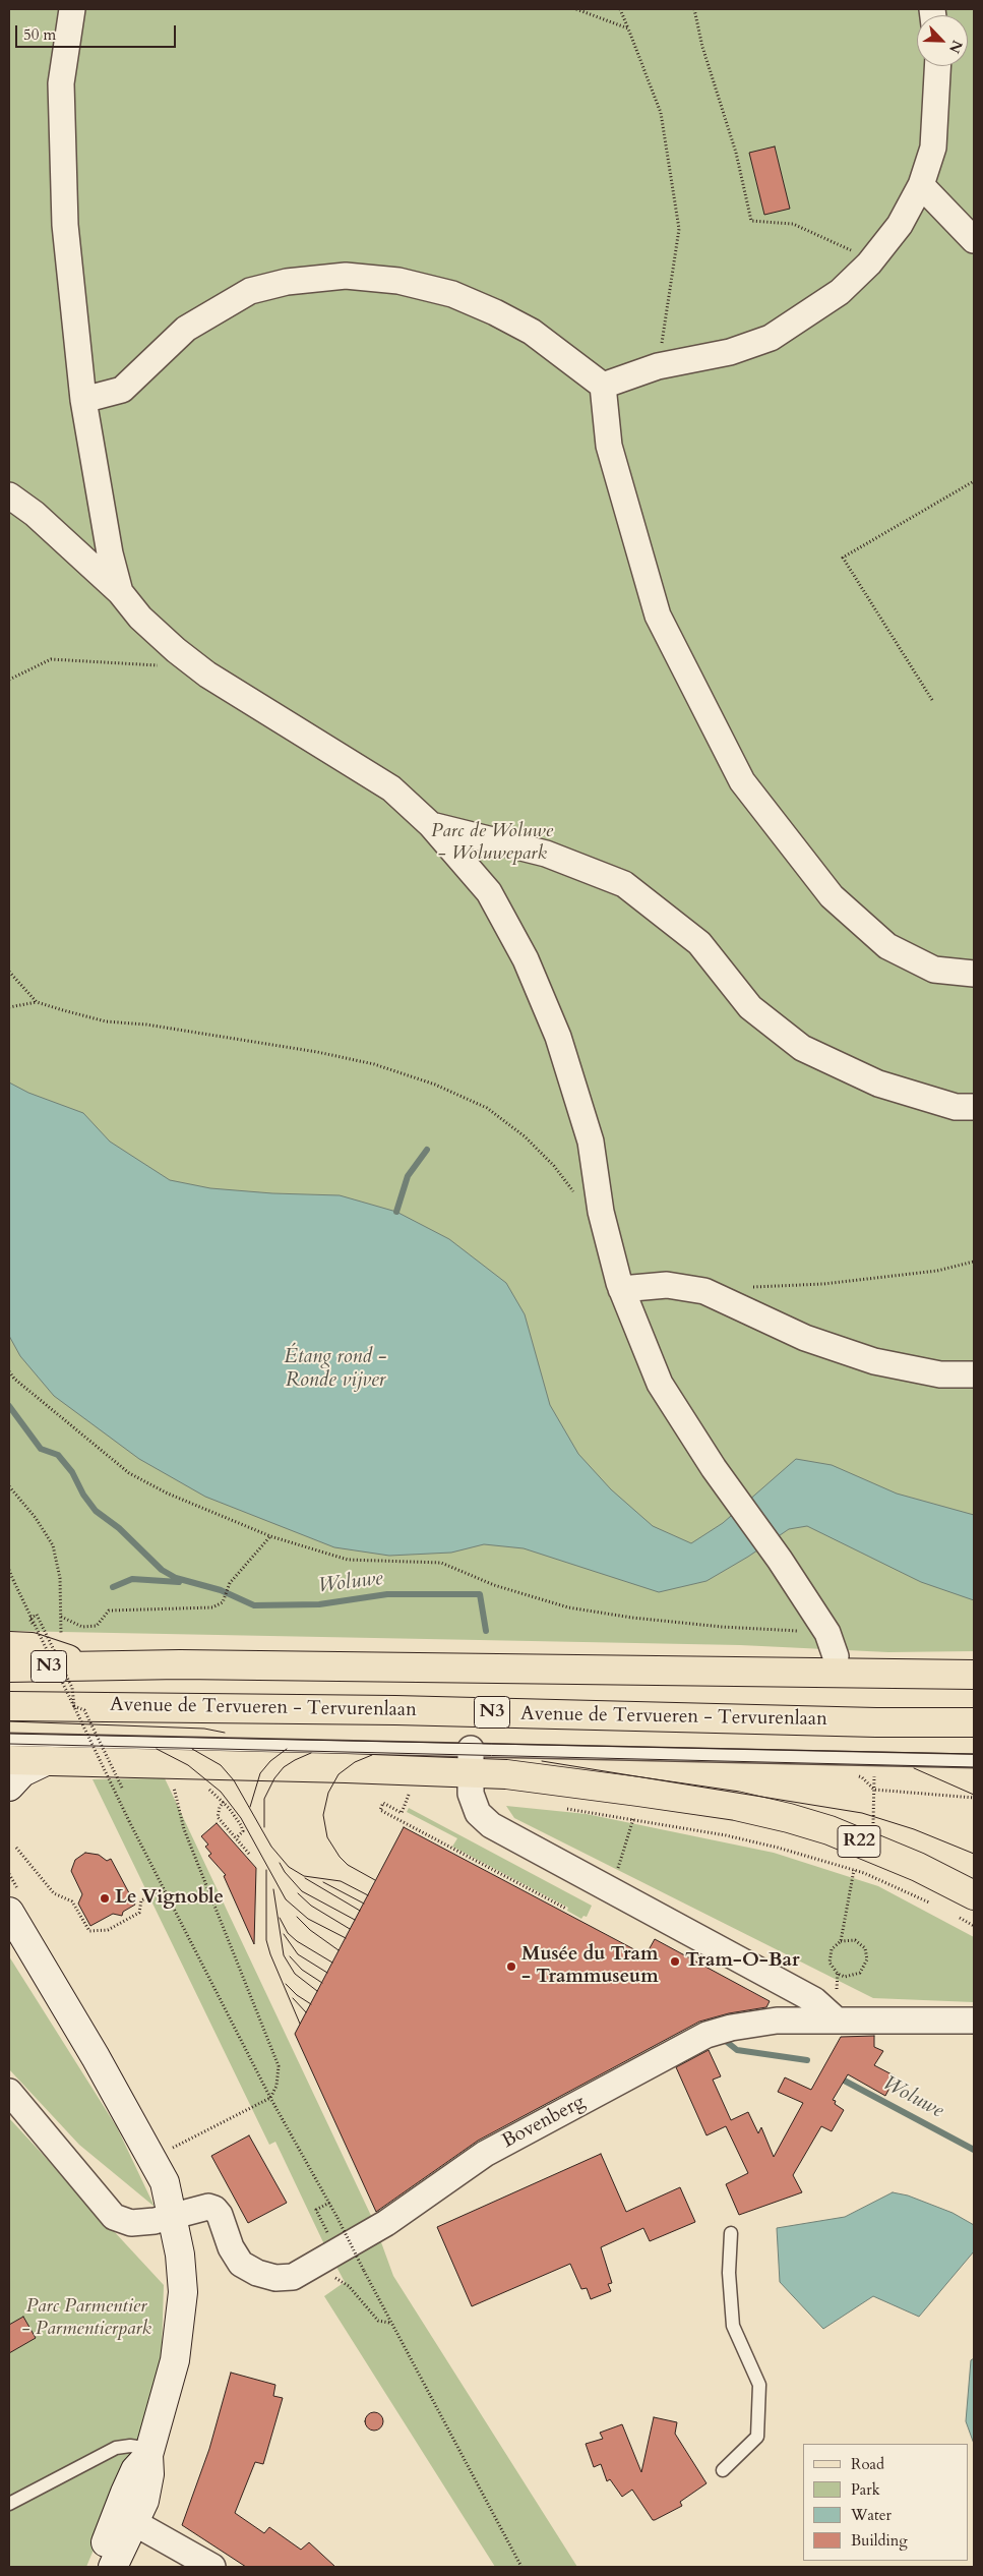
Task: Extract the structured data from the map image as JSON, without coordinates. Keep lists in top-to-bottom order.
{
  "streets": {
    "main road": ["N3", "Avenue de Tervueren - Tervurenlaan", "R22"],
    "street": ["Bovenberg"]
  },
  "water": ["Étang rond - Ronde vijver", "Woluwe"],
  "parks": ["Parc de Woluwe - Woluwepark", "Parc Parmentier - Parmentierpark"],
  "places": ["Le Vignoble", "Tram-O-Bar", "Musée du Tram - Trammuseum"],
  "legend": [
    "Road",
    "Park",
    "Water",
    "Building"
  ],
  "scale_bar": "50 m",
  "north": "bottom right"
}
